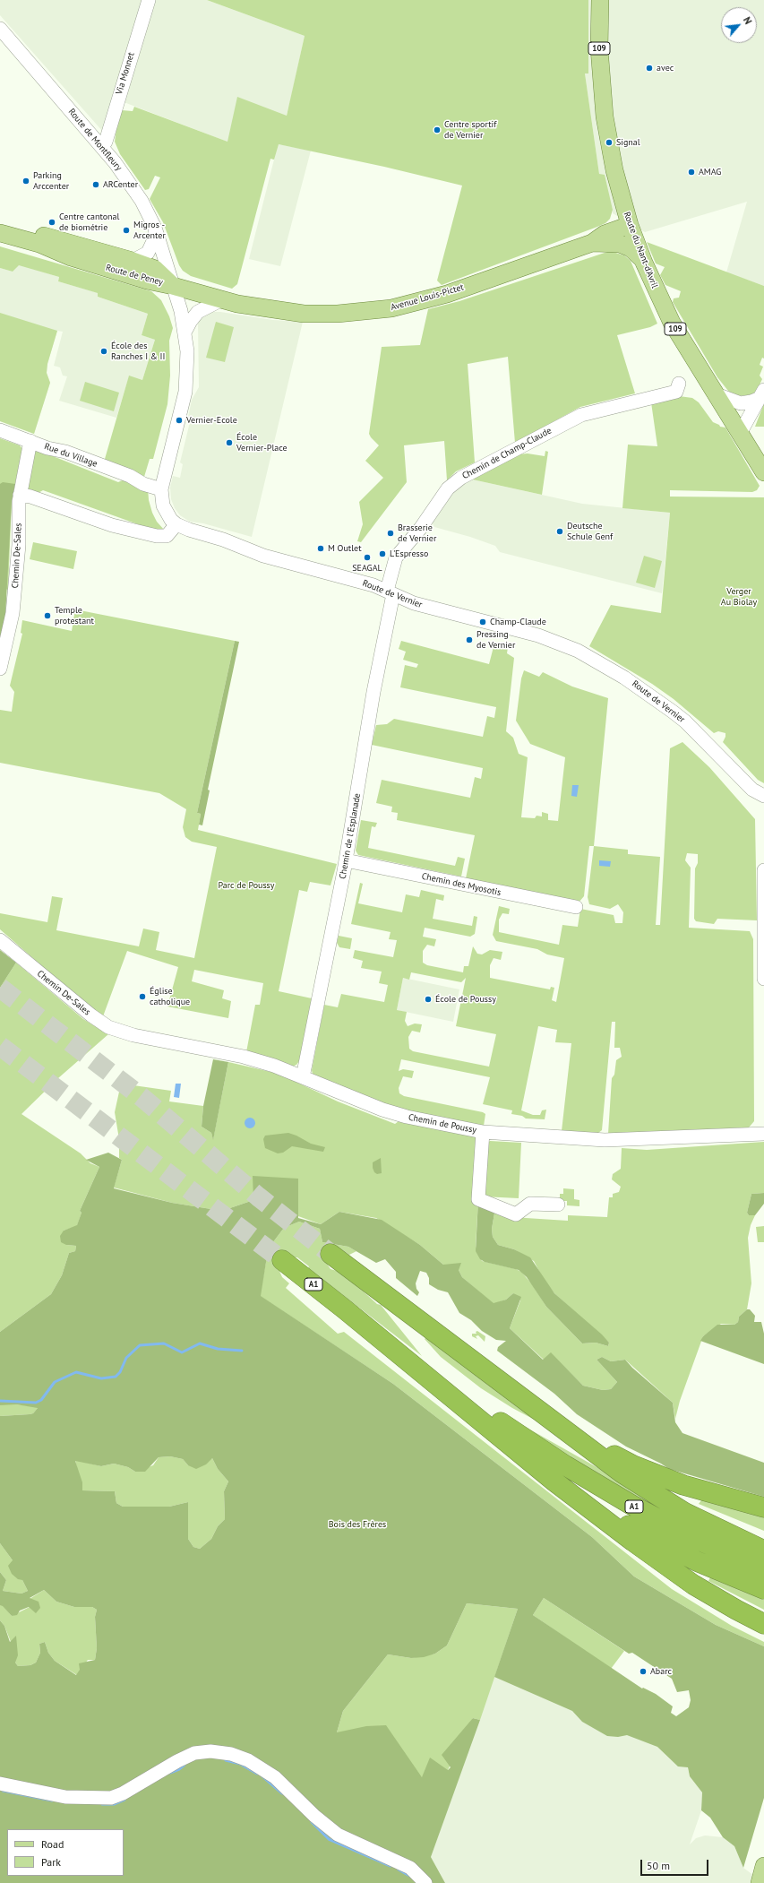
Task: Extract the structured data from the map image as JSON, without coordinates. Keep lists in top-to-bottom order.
{
  "streets": {
    "highway": ["A1"],
    "main road": [
      "109",
      "Route du Nant-d'Avril",
      "Route de Peney",
      "Avenue Louis-Pictet"
    ],
    "street": [
      "Via Monnet",
      "Route de Montfleury",
      "Chemin de Champ-Claude",
      "Rue du Village",
      "Chemin De-Sales",
      "Route de Vernier",
      "Chemin de l'Esplanade",
      "Chemin des Myosotis",
      "Chemin de Poussy"
    ]
  },
  "crossings": [
    ["Via Monnet", "Route de Montfleury"],
    ["Route de Montfleury", "Route de Peney"],
    ["Route de Montfleury", "Avenue Louis-Pictet"],
    ["Route de Montfleury", "Route de Vernier"],
    ["Route du Nant-d'Avril", "Avenue Louis-Pictet"],
    ["Route de Peney", "Avenue Louis-Pictet"],
    ["Route de Peney", "Route de Vernier"],
    ["Avenue Louis-Pictet", "Route de Vernier"],
    ["Chemin de Champ-Claude", "Route de Vernier"],
    ["Chemin de Champ-Claude", "Chemin de l'Esplanade"],
    ["Rue du Village", "Chemin De-Sales"],
    ["Rue du Village", "Route de Vernier"],
    ["Chemin De-Sales", "Chemin de Poussy"],
    ["Route de Vernier", "Chemin de l'Esplanade"],
    ["Chemin de l'Esplanade", "Chemin des Myosotis"],
    ["Chemin de l'Esplanade", "Chemin de Poussy"]
  ],
  "parks": ["Verger Au Biolay", "Parc de Poussy", "Bois des Frères"],
  "places": [
    "avec",
    "Centre sportif de Vernier",
    "Signal",
    "AMAG",
    "Parking Arccenter",
    "ARCenter",
    "Centre cantonal de biométrie",
    "Migros - Arcenter",
    "École des Ranches I & II",
    "Vernier-Ecole",
    "École Vernier-Place",
    "Deutsche Schule Genf",
    "Brasserie de Vernier",
    "M Outlet",
    "L'Espresso",
    "SEAGAL",
    "Temple protestant",
    "Champ-Claude",
    "Pressing de Vernier",
    "Église catholique",
    "École de Poussy",
    "Abarc"
  ],
  "legend": ["Road", "Park"],
  "scale_bar": "50 m",
  "north": "top right"
}
